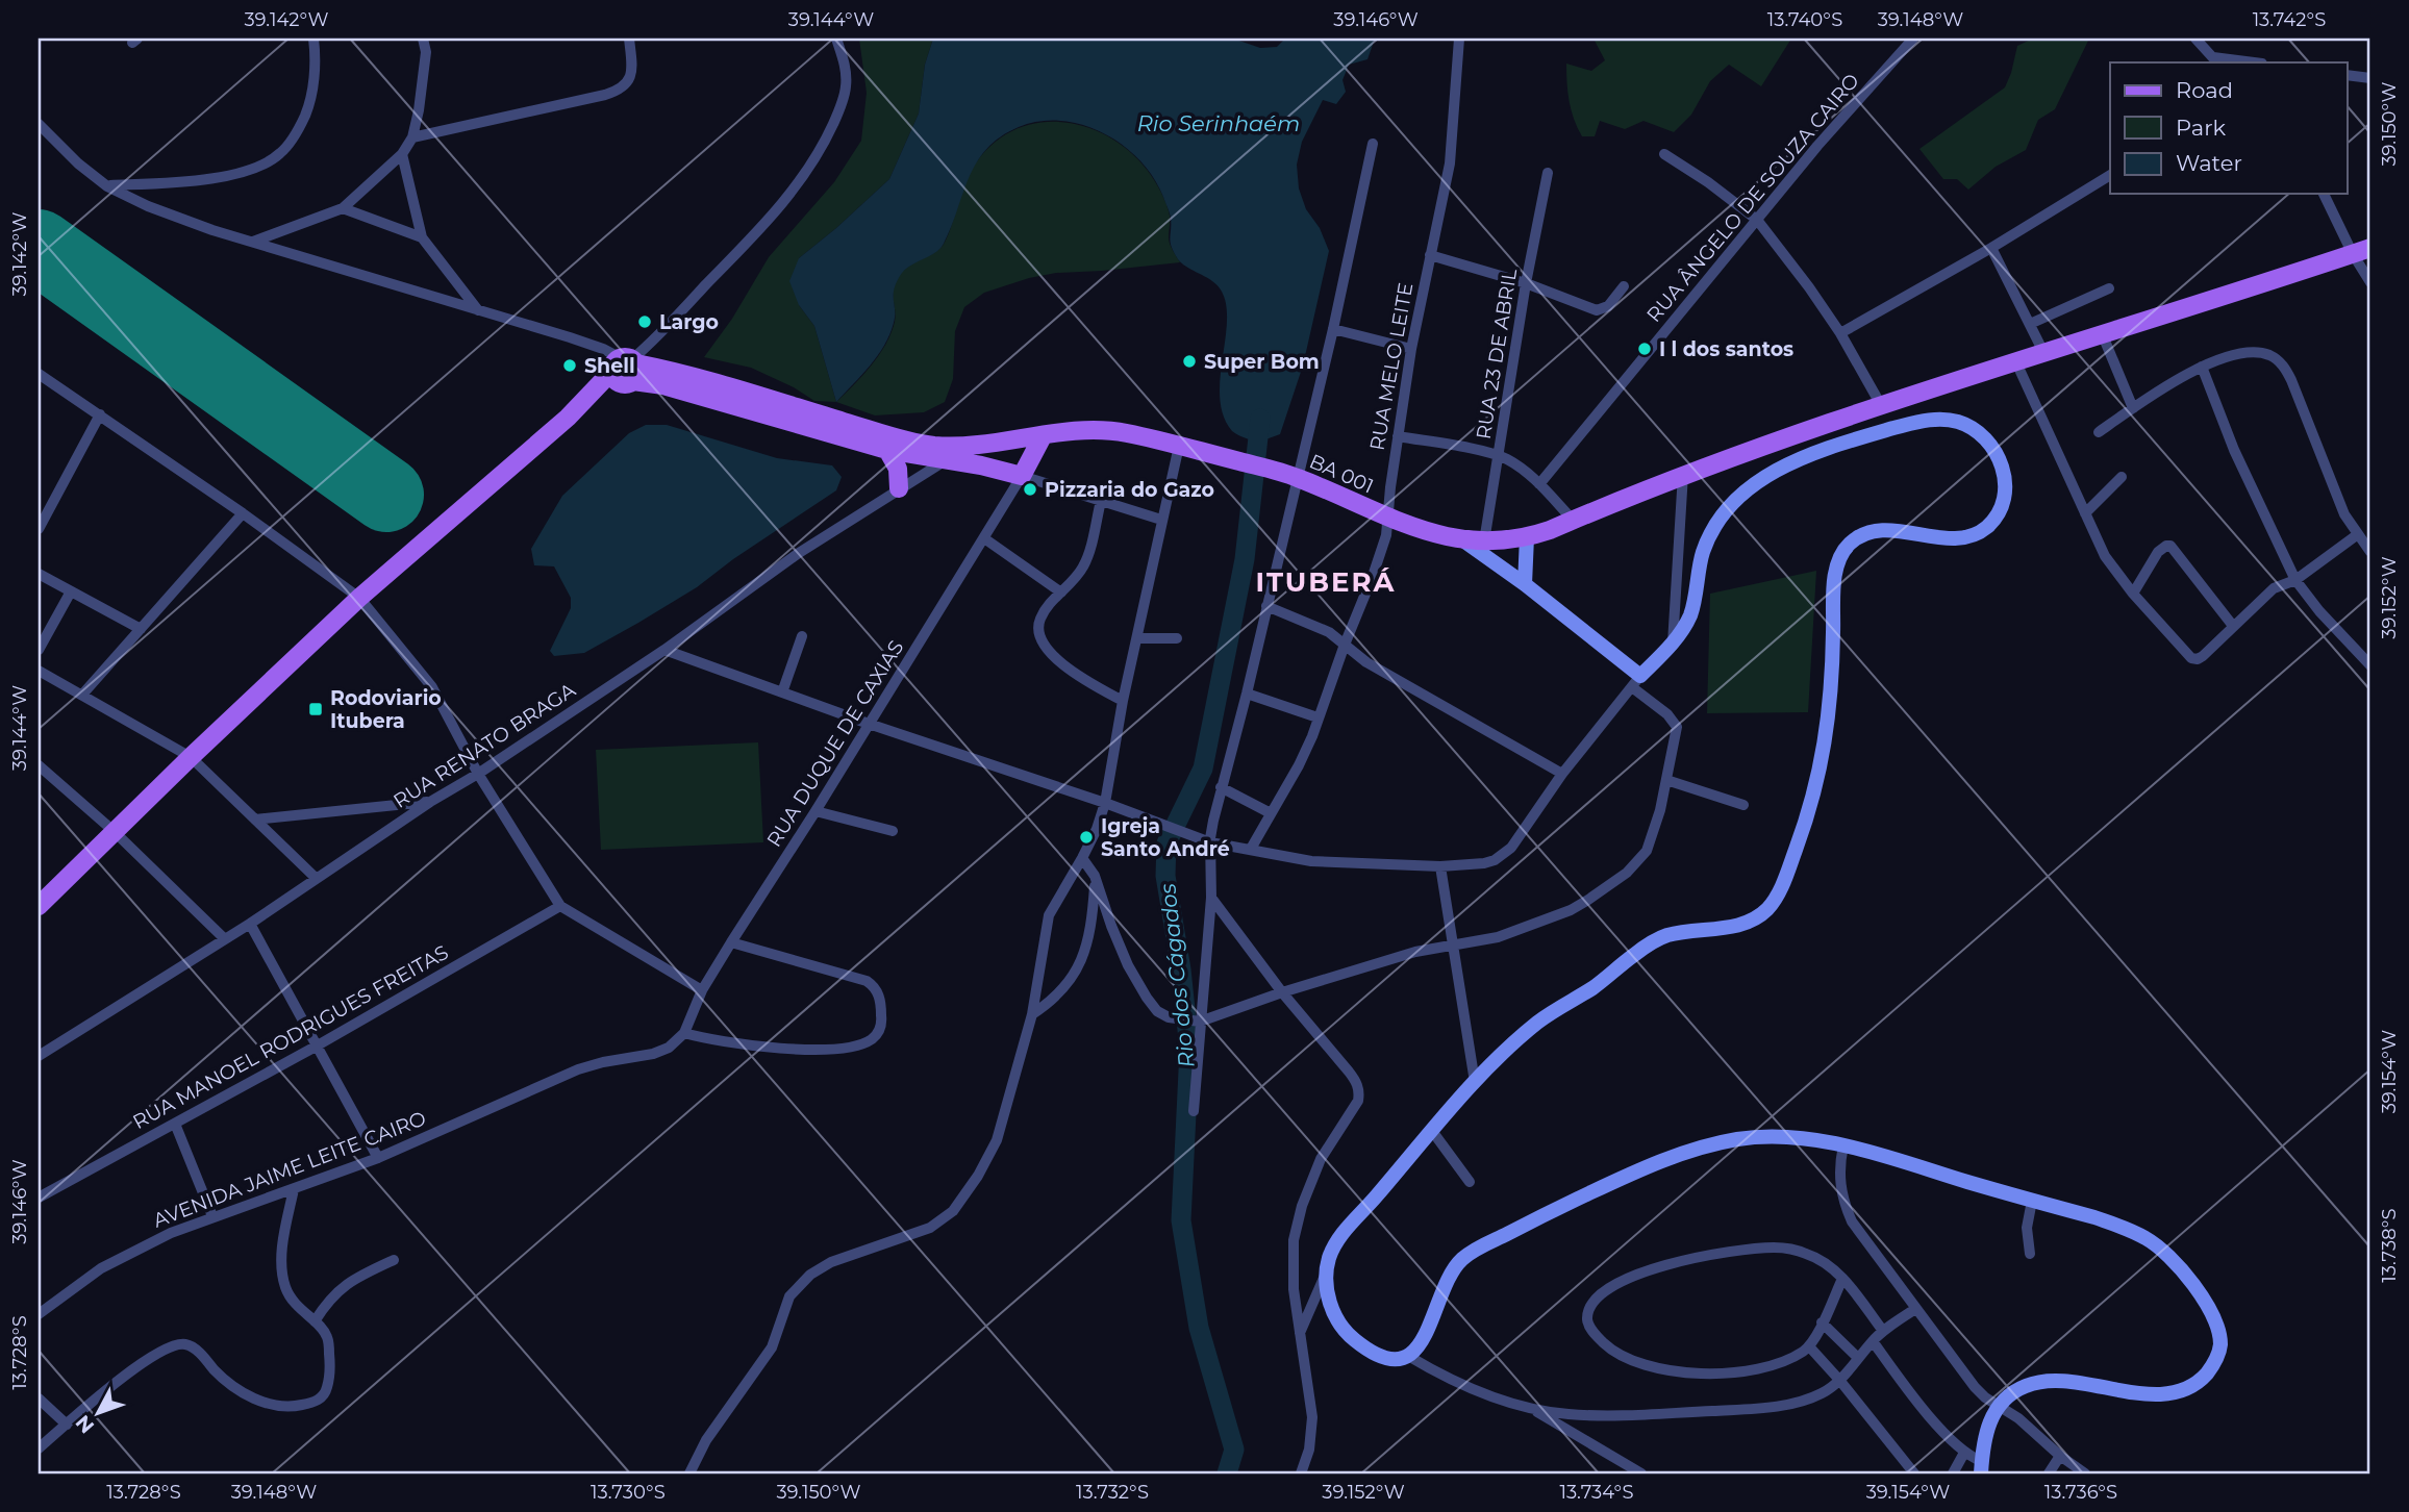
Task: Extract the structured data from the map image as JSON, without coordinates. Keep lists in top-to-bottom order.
{
  "streets": {
    "main road": ["BA 001"],
    "street": [
      "RUA ÂNGELO DE SOUZA CAIRO",
      "RUA 23 DE ABRIL",
      "RUA MELO LEITE",
      "RUA DUQUE DE CAXIAS",
      "RUA RENATO BRAGA",
      "RUA MANOEL RODRIGUES FREITAS",
      "AVENIDA JAIME LEITE CAIRO"
    ]
  },
  "crossings": [
    ["RUA 23 DE ABRIL", "BA 001"],
    ["RUA MELO LEITE", "BA 001"],
    ["RUA DUQUE DE CAXIAS", "AVENIDA JAIME LEITE CAIRO"]
  ],
  "districts": ["ITUBERÁ"],
  "water": ["Rio Serinhaém", "Rio dos Cágados"],
  "places": {
    "other": [
      "Largo",
      "I l dos santos",
      "Super Bom",
      "Shell",
      "Pizzaria do Gazo",
      "Igreja Santo André"
    ],
    "transit": ["Rodoviario Itubera"]
  },
  "legend": ["Road", "Park", "Water"],
  "north": "bottom left",
  "coordinates": [
    "39.142°W",
    "39.144°W",
    "39.146°W",
    "13.740°S",
    "39.148°W",
    "13.742°S",
    "39.150°W",
    "39.152°W",
    "39.154°W",
    "13.738°S",
    "13.728°S",
    "13.730°S",
    "13.732°S",
    "13.734°S",
    "13.736°S"
  ]
}
